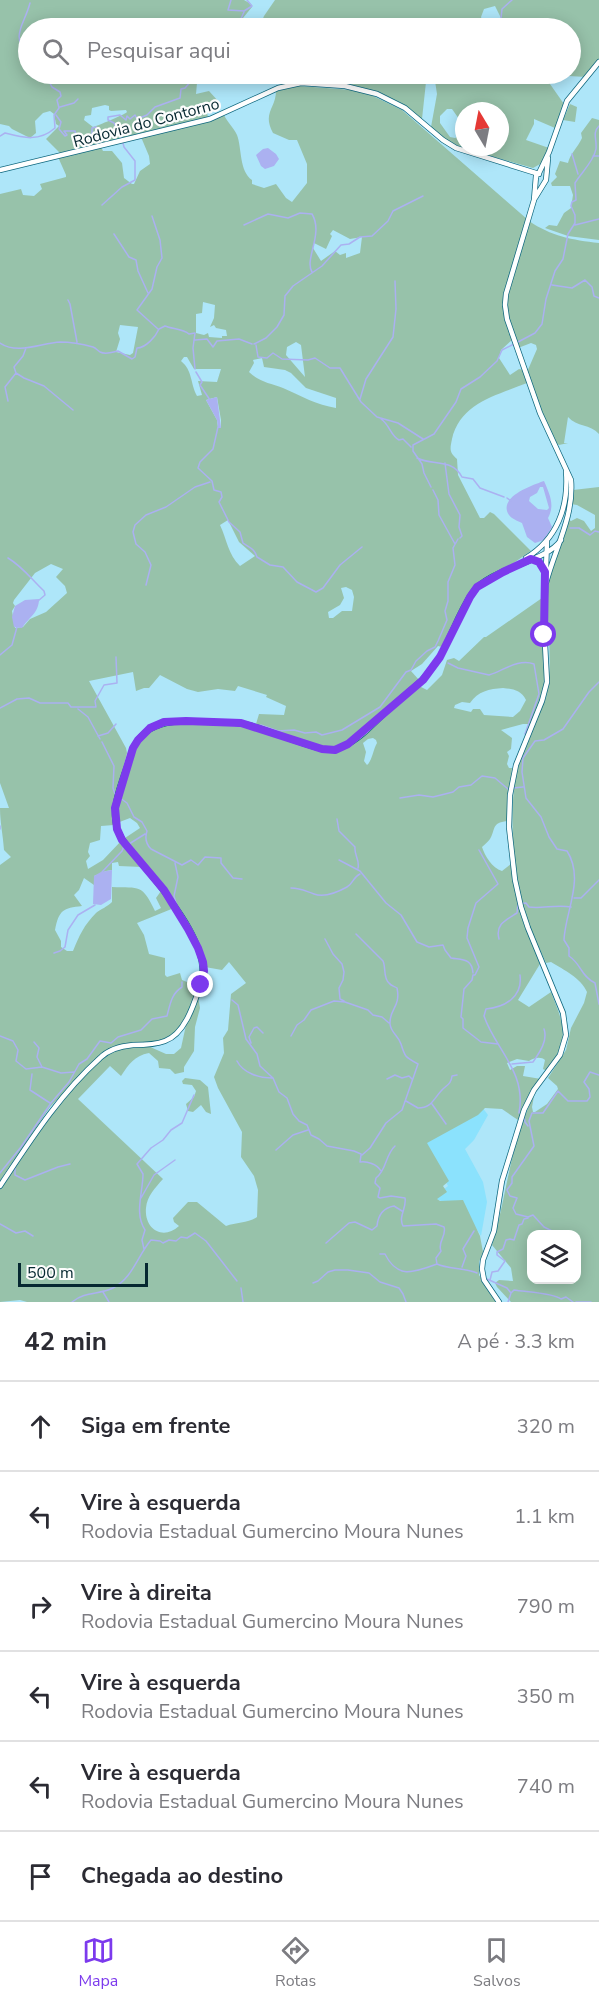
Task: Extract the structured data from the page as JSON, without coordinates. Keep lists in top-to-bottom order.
{
  "streets": {
    "main road": ["Rodovia do Contorno"]
  },
  "scale_bar": "500 m",
  "north": "top",
  "page": {
    "search": "Pesquisar aqui",
    "scale": "500 m",
    "heading": ["42 min", "A pé · 3.3 km"],
    "list": [
      ["Siga em frente", "320 m"],
      ["Vire à esquerda", "Rodovia Estadual Gumercino Moura Nunes", "1.1 km"],
      ["Vire à direita", "Rodovia Estadual Gumercino Moura Nunes", "790 m"],
      ["Vire à esquerda", "Rodovia Estadual Gumercino Moura Nunes", "350 m"],
      ["Vire à esquerda", "Rodovia Estadual Gumercino Moura Nunes", "740 m"],
      "Chegada ao destino"
    ],
    "nav": ["Mapa", "Rotas", "Salvos"]
  }
}
